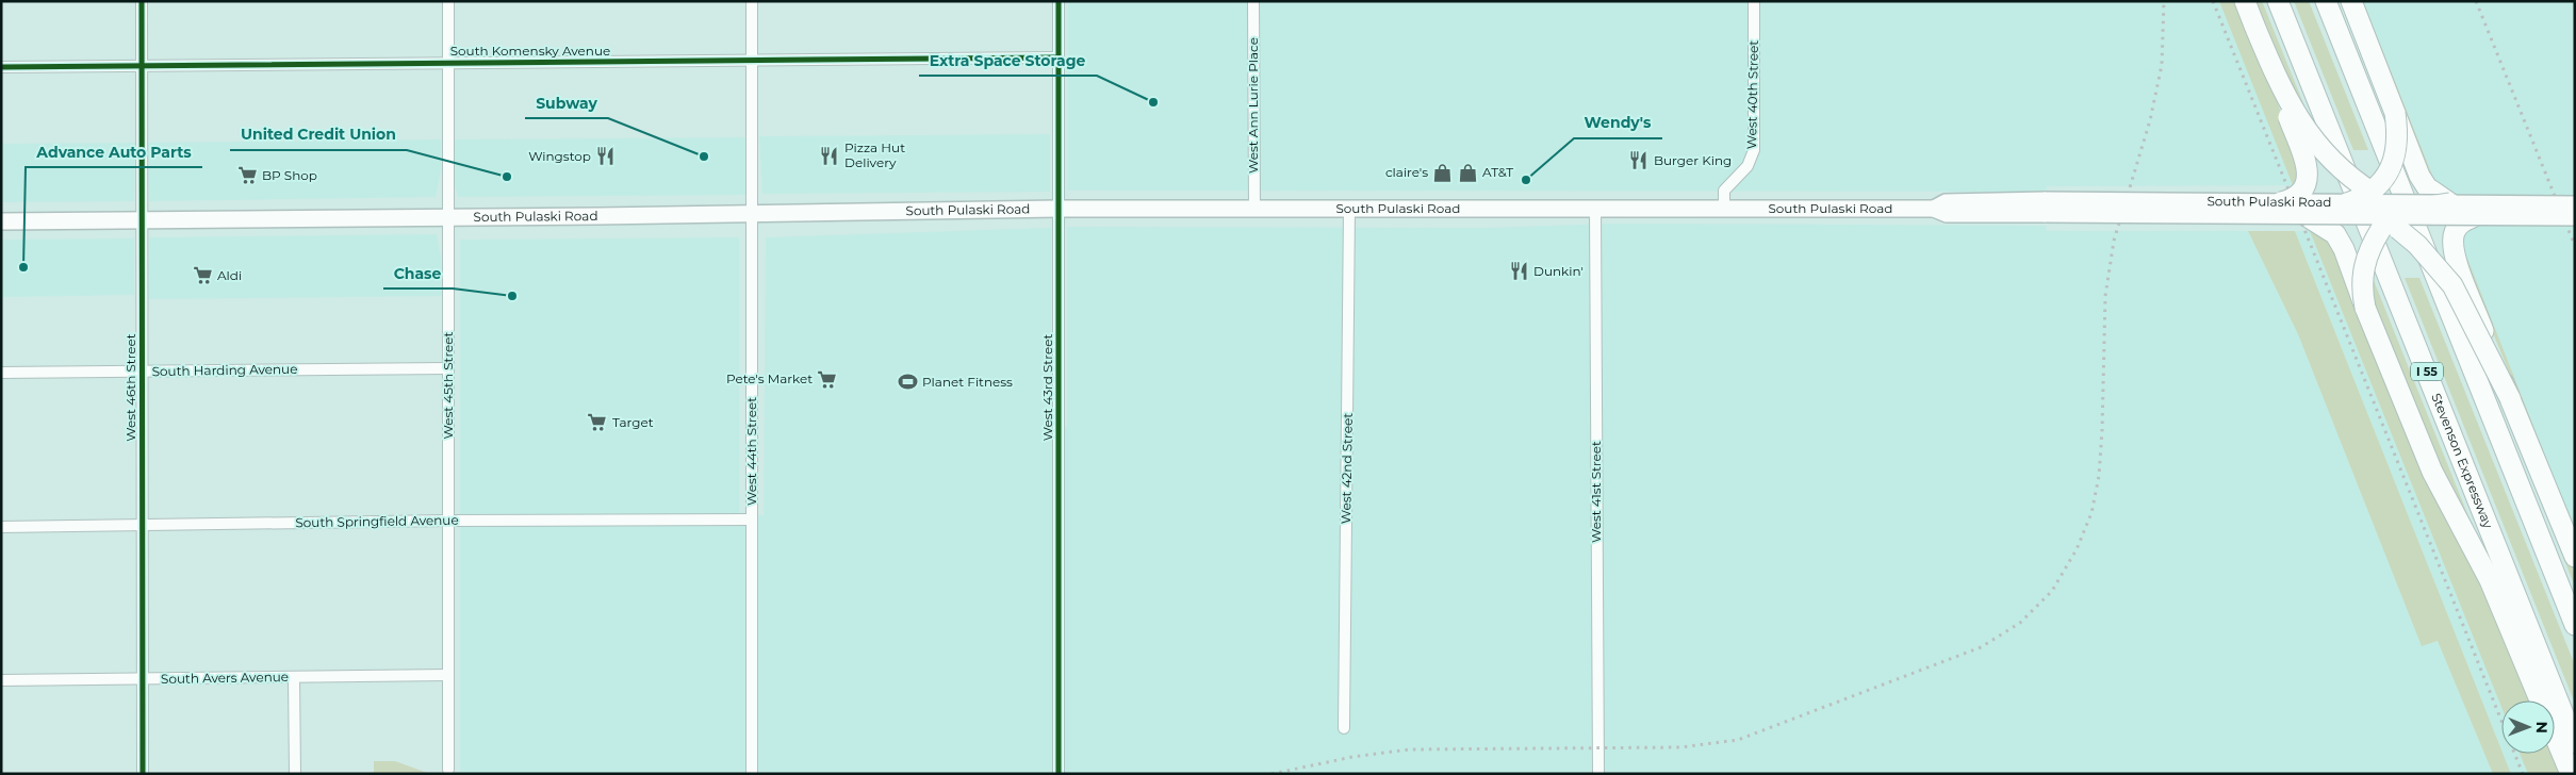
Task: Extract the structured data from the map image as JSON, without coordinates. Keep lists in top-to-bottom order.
{
  "streets": {
    "highway": ["I 55", "Stevenson Expressway"],
    "main road": ["South Pulaski Road"],
    "street": [
      "South Komensky Avenue",
      "West 40th Street",
      "West Ann Lurie Place",
      "South Harding Avenue",
      "West 45th Street",
      "West 46th Street",
      "West 43rd Street",
      "West 44th Street",
      "West 42nd Street",
      "West 41st Street",
      "South Springfield Avenue",
      "South Avers Avenue"
    ]
  },
  "crossings": [
    ["South Komensky Avenue", "West 45th Street"],
    ["South Komensky Avenue", "West 46th Street"],
    ["South Komensky Avenue", "West 43rd Street"],
    ["South Komensky Avenue", "West 44th Street"],
    ["West 40th Street", "South Pulaski Road"],
    ["West Ann Lurie Place", "South Pulaski Road"],
    ["South Pulaski Road", "West 45th Street"],
    ["South Pulaski Road", "West 46th Street"],
    ["South Pulaski Road", "West 43rd Street"],
    ["South Pulaski Road", "West 44th Street"],
    ["South Pulaski Road", "West 42nd Street"],
    ["South Pulaski Road", "West 41st Street"],
    ["South Harding Avenue", "West 45th Street"],
    ["South Harding Avenue", "West 46th Street"],
    ["West 45th Street", "South Springfield Avenue"],
    ["West 45th Street", "South Avers Avenue"],
    ["West 46th Street", "South Springfield Avenue"],
    ["West 46th Street", "South Avers Avenue"],
    ["West 44th Street", "South Springfield Avenue"]
  ],
  "places": {
    "other": [
      "Extra Space Storage",
      "Subway",
      "United Credit Union",
      "Wendy's",
      "Advance Auto Parts",
      "Chase"
    ],
    "restaurant": [
      "Pizza Hut Delivery",
      "Wingstop",
      "Burger King",
      "Dunkin'"
    ],
    "shop": ["claire's", "AT&T"],
    "supermarket": [
      "BP Shop",
      "Aldi",
      "Pete's Market",
      "Target"
    ],
    "sports": ["Planet Fitness"]
  },
  "north": "right"
}
